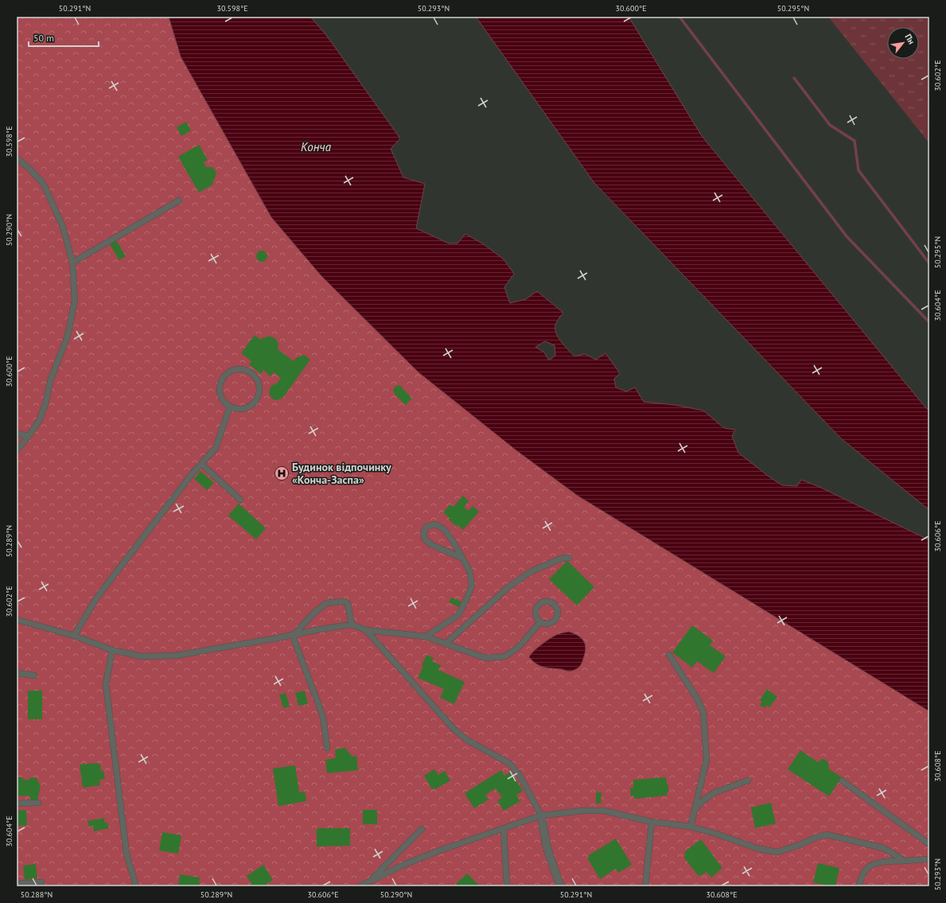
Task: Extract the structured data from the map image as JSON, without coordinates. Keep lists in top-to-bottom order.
{
  "water": ["Конча"],
  "places": {
    "hospital": ["Будинок відпочинку «Конча-Заспа»"]
  },
  "scale_bar": "50 m",
  "north": "top right",
  "coordinates": [
    "50.291°N",
    "30.598°E",
    "50.293°N",
    "30.600°E",
    "50.295°N",
    "30.602°E",
    "50.290°N",
    "30.604°E",
    "30.606°E",
    "50.289°N",
    "30.608°E",
    "50.288°N"
  ]
}
